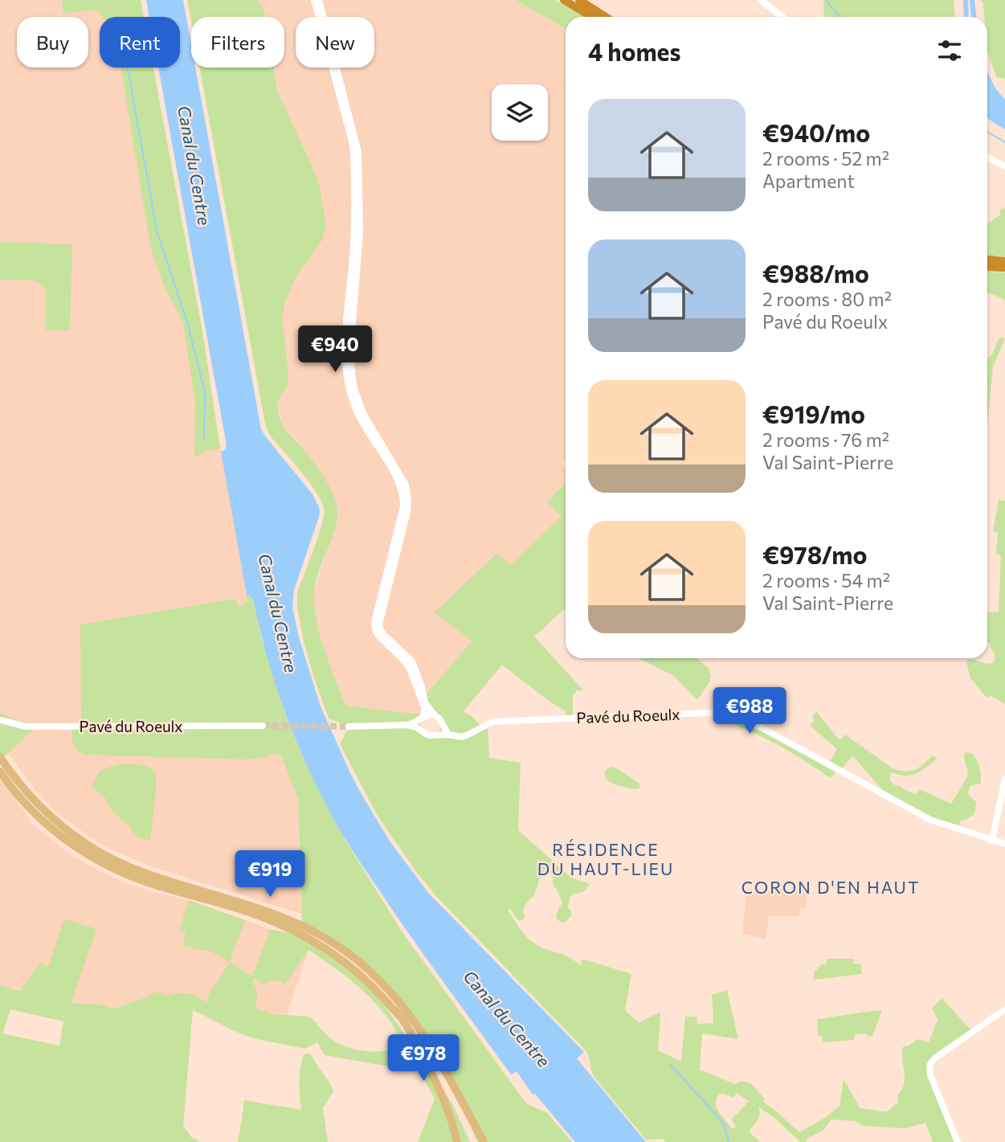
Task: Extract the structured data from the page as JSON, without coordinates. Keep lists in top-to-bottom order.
{
  "streets": {
    "street": ["Pavé du Roeulx"]
  },
  "districts": ["RÉSIDENCE DU HAUT-LIEU", "CORON D'EN HAUT"],
  "water": ["Canal du Centre"],
  "page": {
    "chip": [
      "Buy",
      "Rent",
      "Filters",
      "New"
    ],
    "heading": "4 homes",
    "list": [
      {
        "name": "€940/mo",
        "note": "2 rooms · 52 m² · Apartment"
      },
      {
        "name": "€988/mo",
        "note": "2 rooms · 80 m² · Pavé du Roeulx"
      },
      {
        "name": "€919/mo",
        "note": "2 rooms · 76 m² · Val Saint-Pierre"
      },
      {
        "name": "€978/mo",
        "note": "2 rooms · 54 m² · Val Saint-Pierre"
      }
    ],
    "price": [
      "€940",
      "€988",
      "€919",
      "€978"
    ]
  }
}
